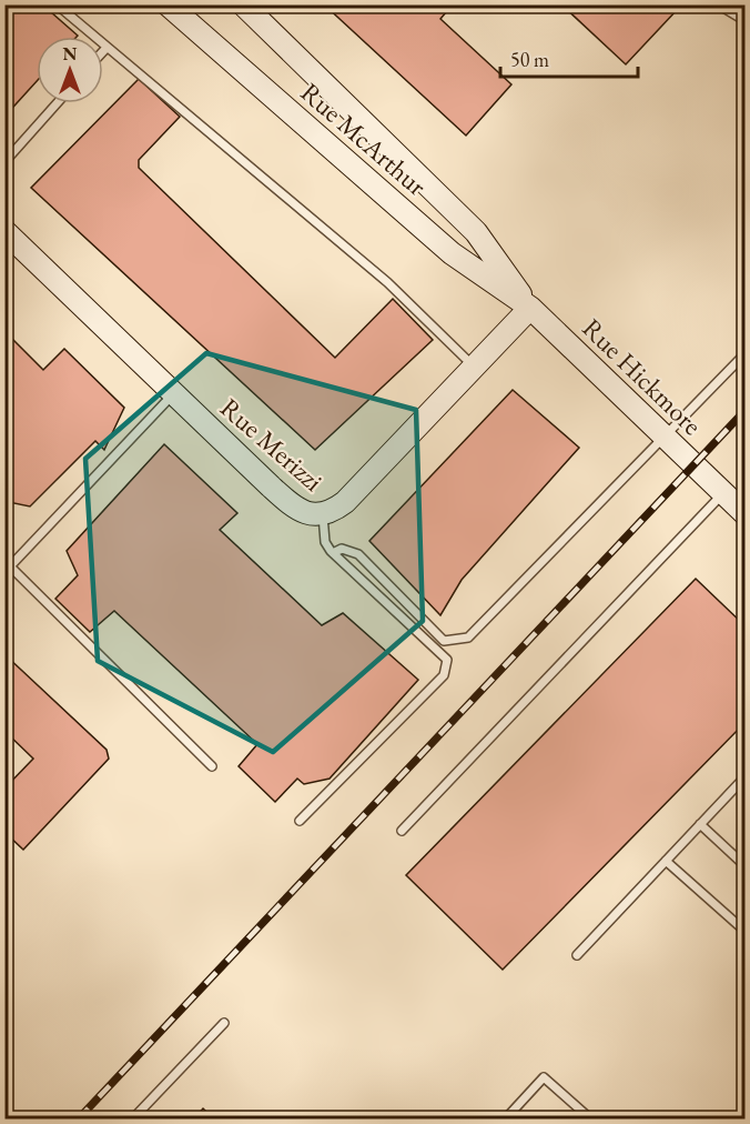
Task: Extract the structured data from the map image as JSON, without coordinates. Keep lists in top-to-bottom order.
{
  "streets": {
    "street": ["Rue McArthur", "Rue Hickmore", "Rue Merizzi"]
  },
  "crossings": [
    ["Rue McArthur", "Rue Hickmore"],
    ["Rue McArthur", "Rue Merizzi"],
    ["Rue Hickmore", "Rue Merizzi"]
  ],
  "scale_bar": "50 m",
  "north": "top"
}
